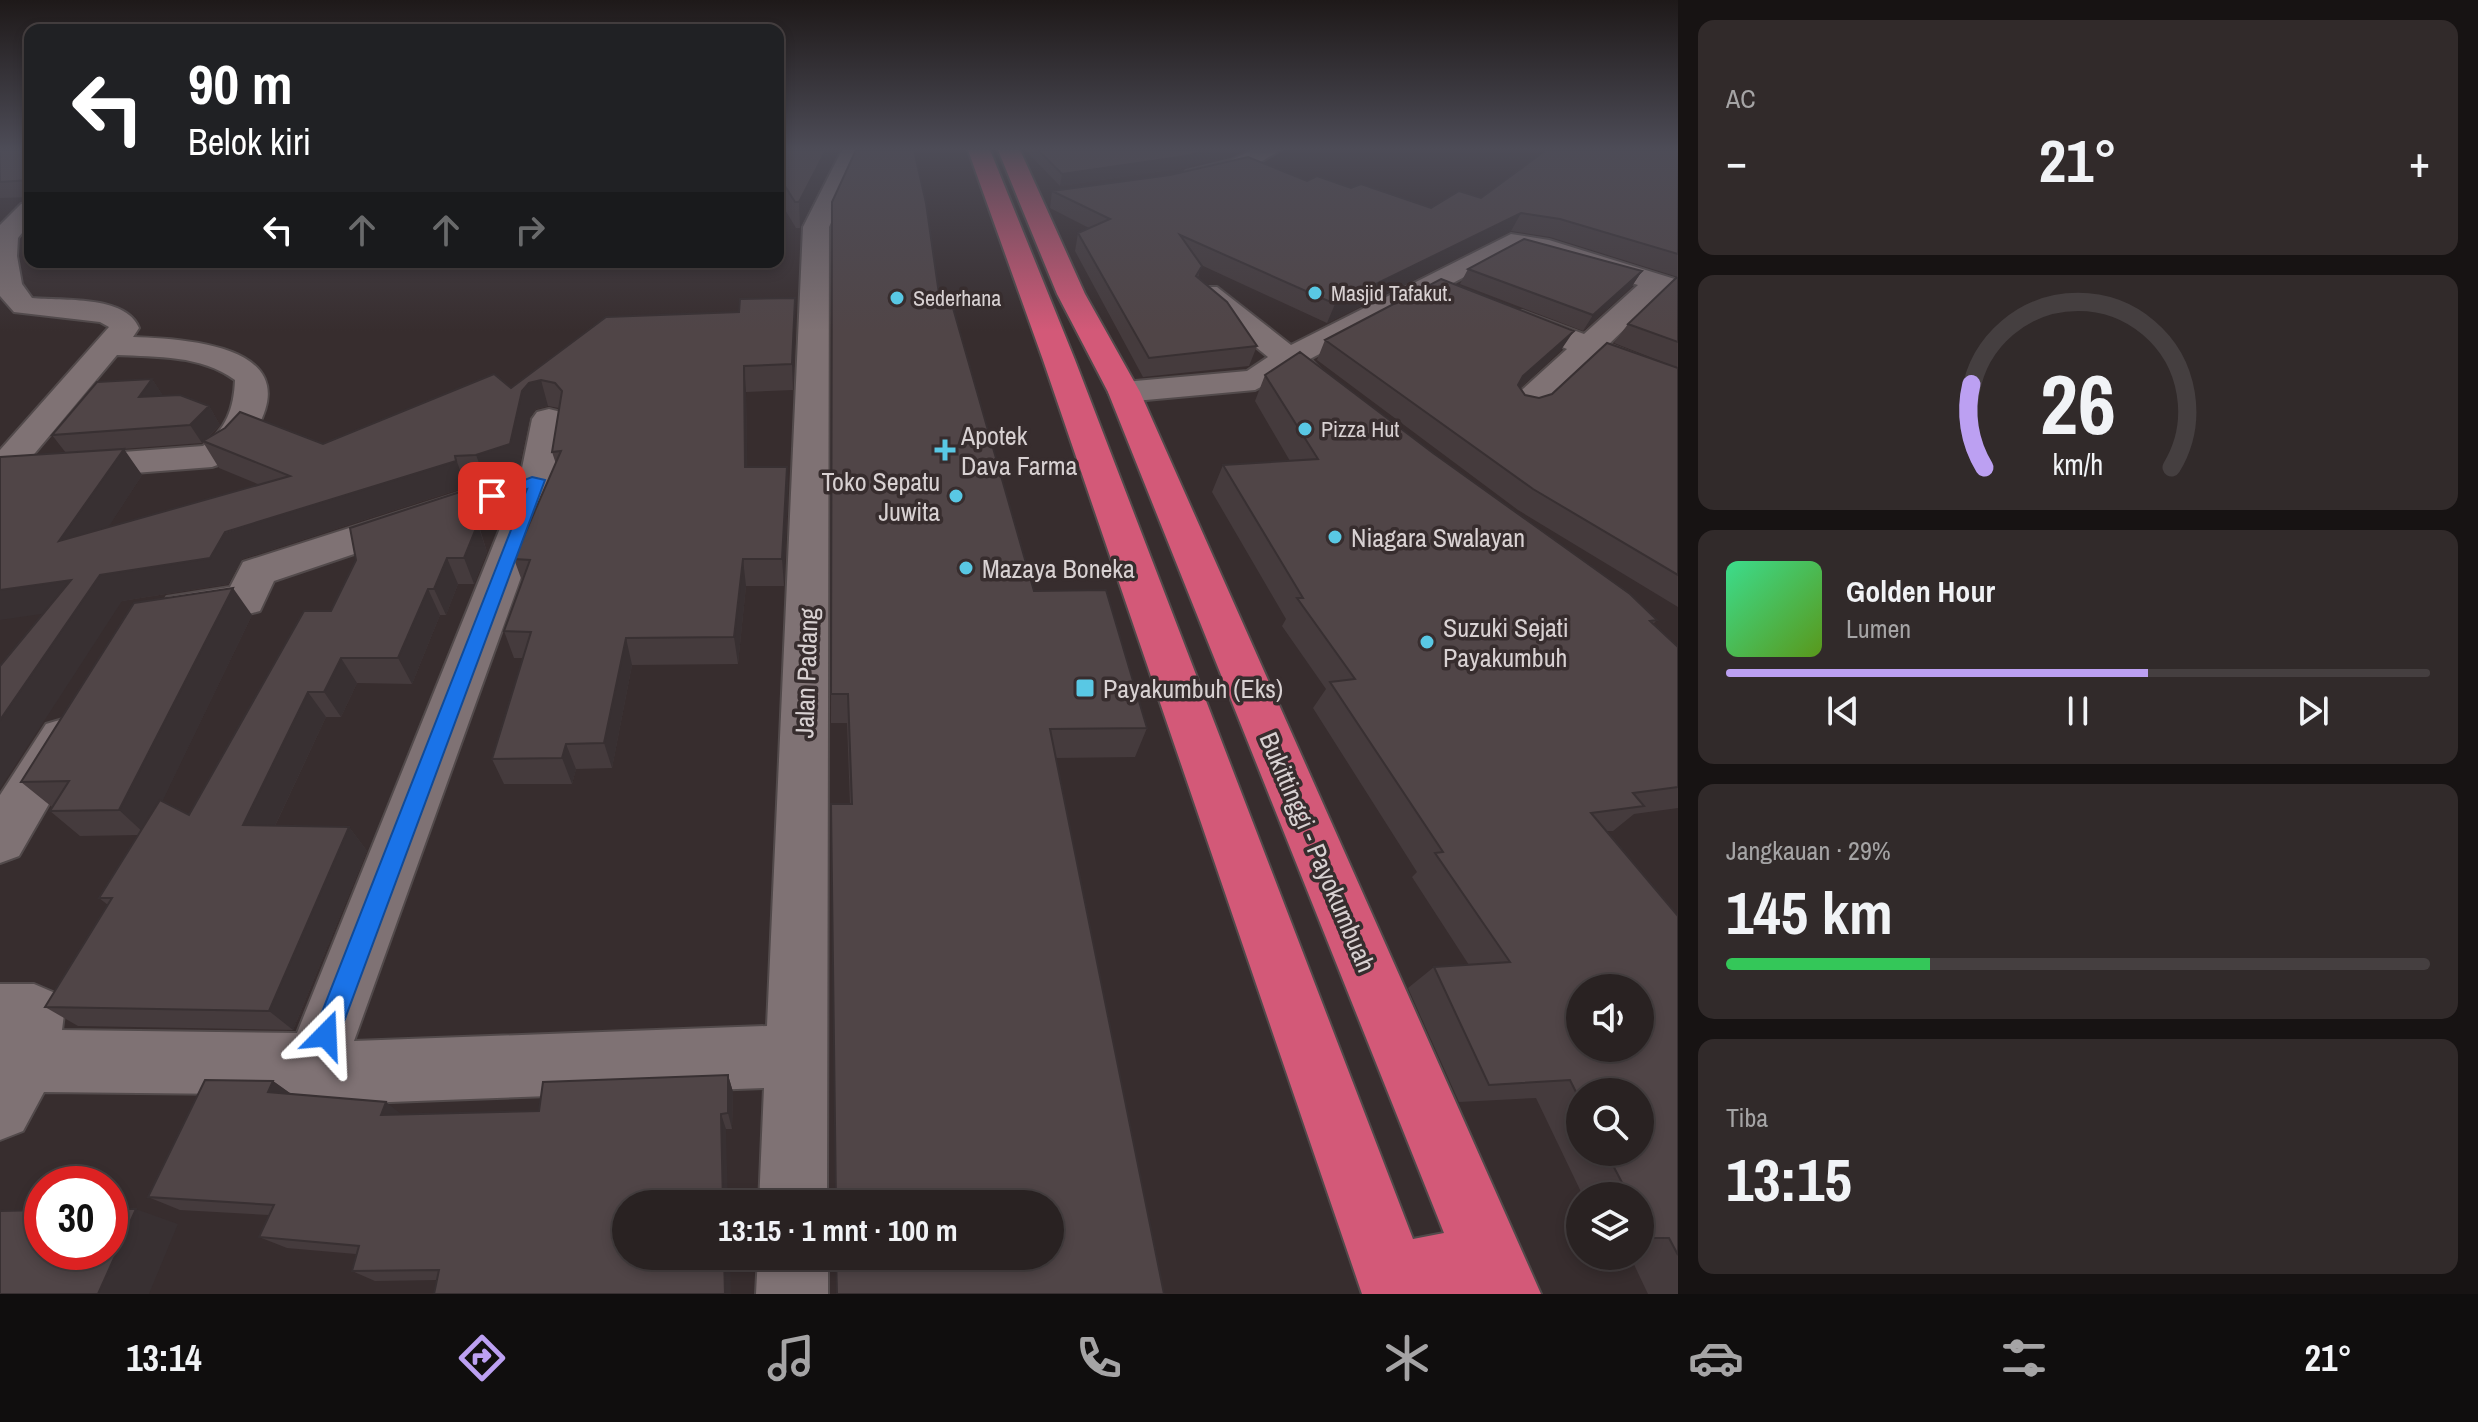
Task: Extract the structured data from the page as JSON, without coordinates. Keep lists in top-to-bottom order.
{
  "streets": {
    "highway": ["Bukittinggi - Payokumbuah"],
    "street": ["Jalan Padang"]
  },
  "places": {
    "other": [
      "Masjid Tafakut.",
      "Sederhana",
      "Pizza Hut",
      "Toko Sepatu Juwita",
      "Niagara Swalayan",
      "Mazaya Boneka",
      "Suzuki Sejati Payakumbuh"
    ],
    "health": ["Apotek Dava Farma"],
    "transit": ["Payakumbuh (Eks)"]
  },
  "page": {
    "tile": [
      "AC",
      ["Jangkauan · 29%", "145 km"],
      ["Tiba", "13:15"]
    ],
    "turn": ["90 m", "Belok kiri"],
    "heat": ["−", "21°", "+"],
    "song": ["Golden Hour", "Lumen"],
    "limit": "30",
    "trip": "13:15 · 1 mnt · 100 m",
    "tabs": ["13:14", "21°"],
    "gauge": ["26", "km/h"]
  }
}
